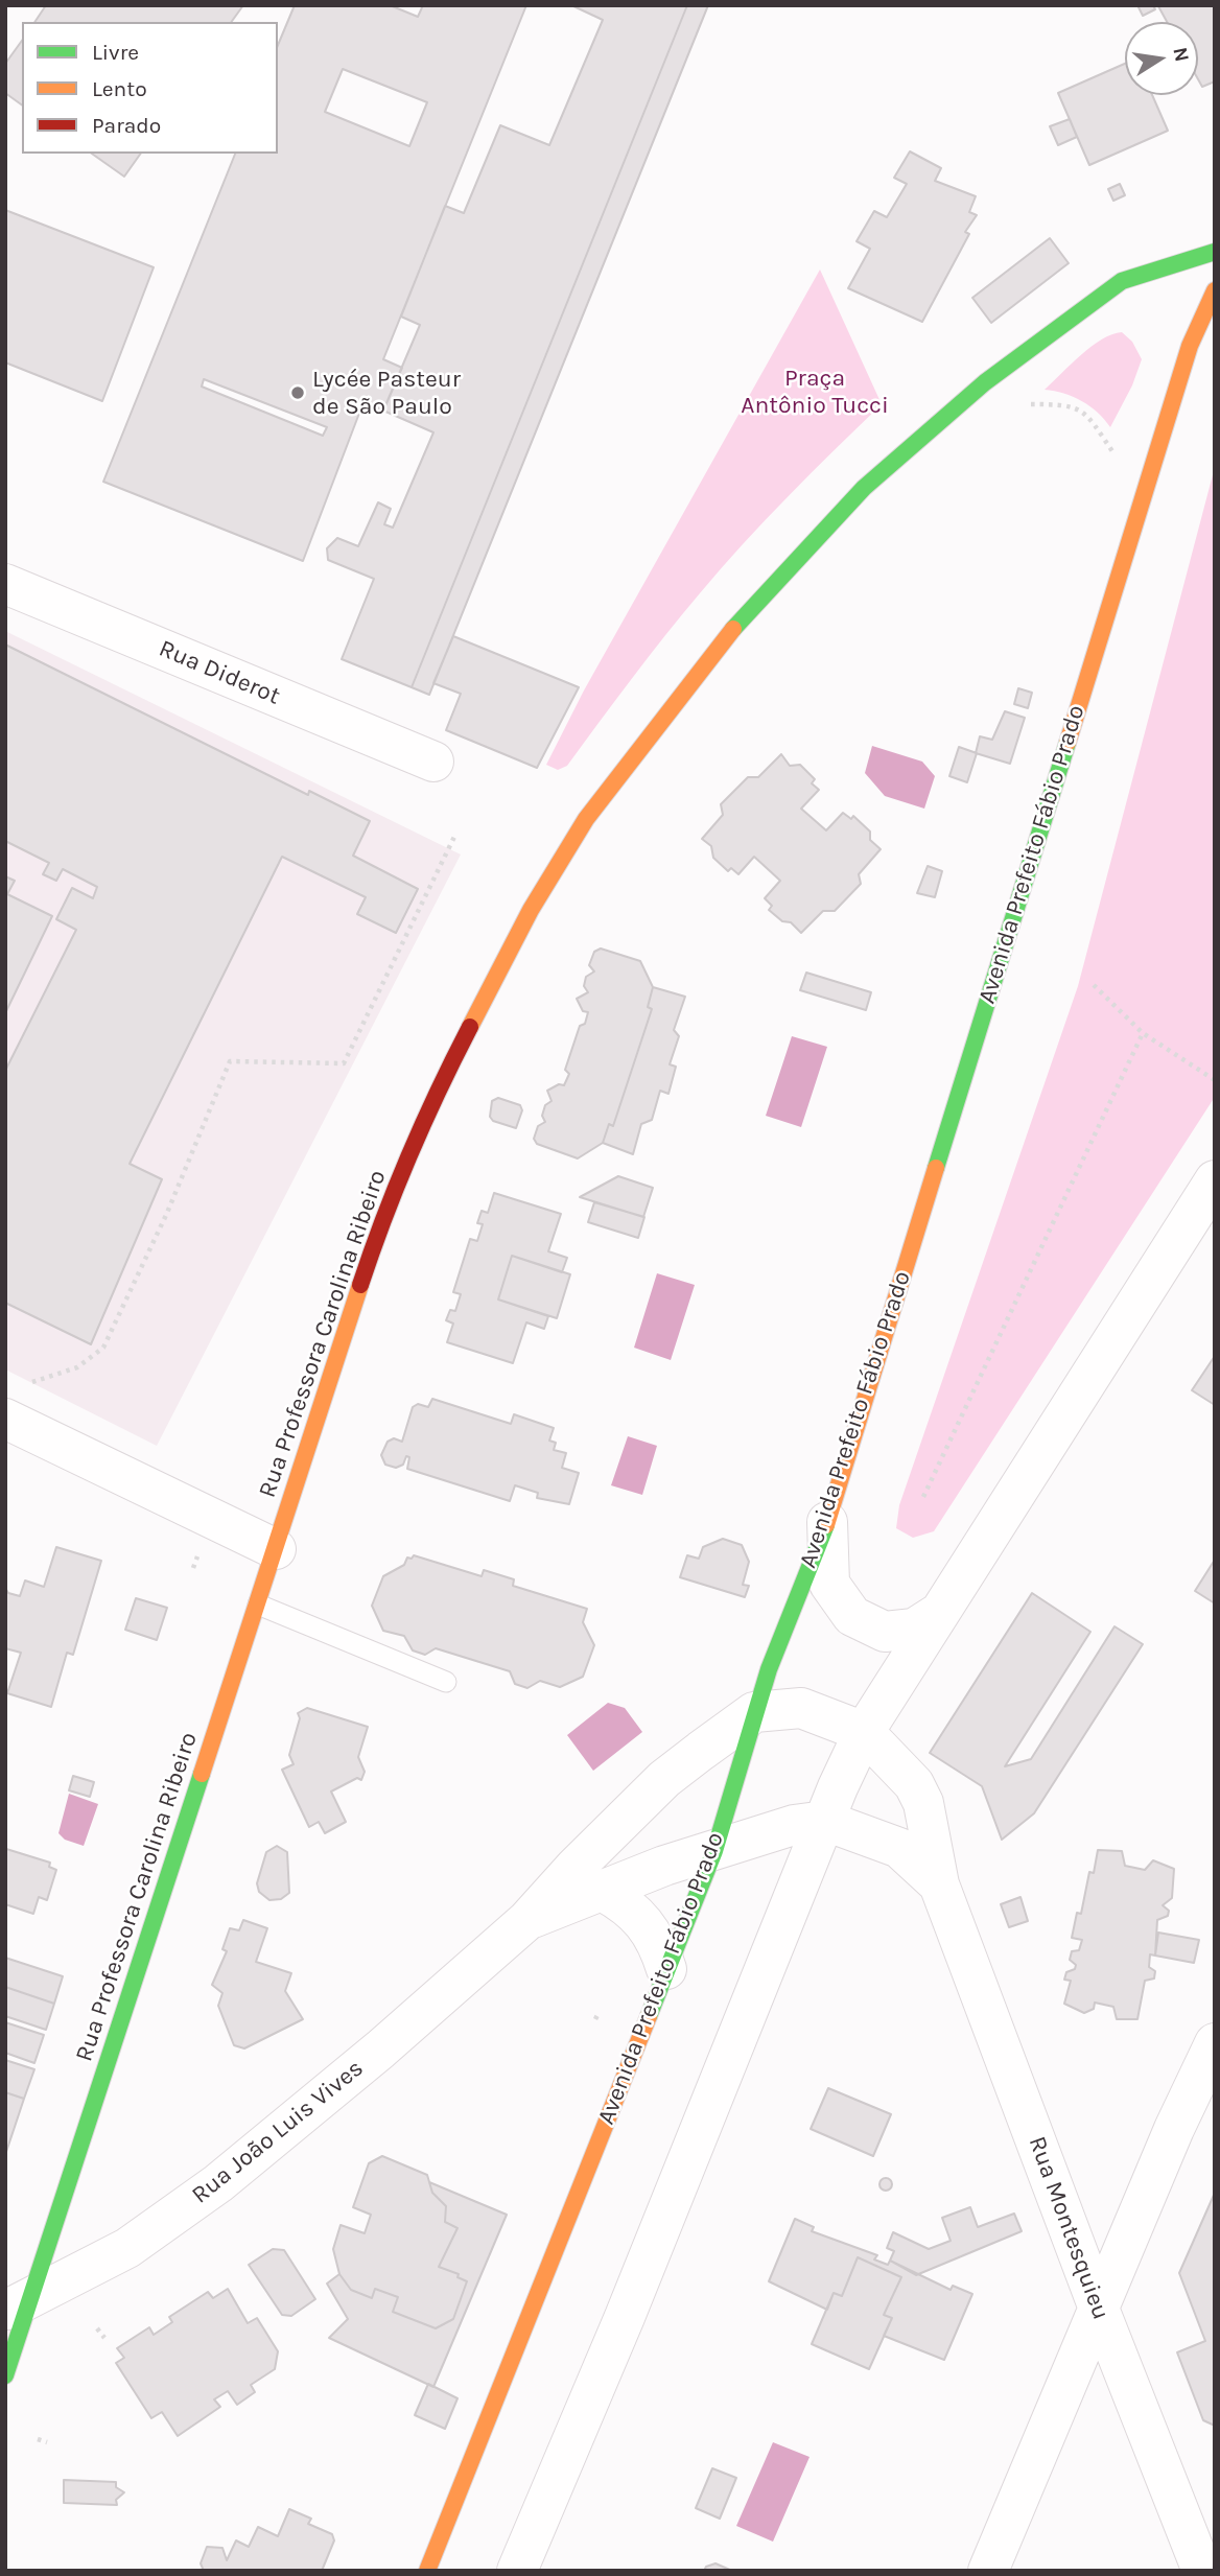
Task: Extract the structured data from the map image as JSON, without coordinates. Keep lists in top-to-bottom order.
{
  "streets": {
    "street": [
      "Rua Diderot",
      "Avenida Prefeito Fábio Prado",
      "Rua Professora Carolina Ribeiro",
      "Rua João Luis Vives",
      "Rua Montesquieu"
    ]
  },
  "crossings": [
    ["Avenida Prefeito Fábio Prado", "Rua João Luis Vives"],
    ["Rua Professora Carolina Ribeiro", "Rua João Luis Vives"],
    ["Rua João Luis Vives", "Rua Montesquieu"]
  ],
  "parks": ["Praça Antônio Tucci"],
  "places": ["Lycée Pasteur de São Paulo"],
  "legend": ["Livre", "Lento", "Parado"],
  "north": "right"
}
